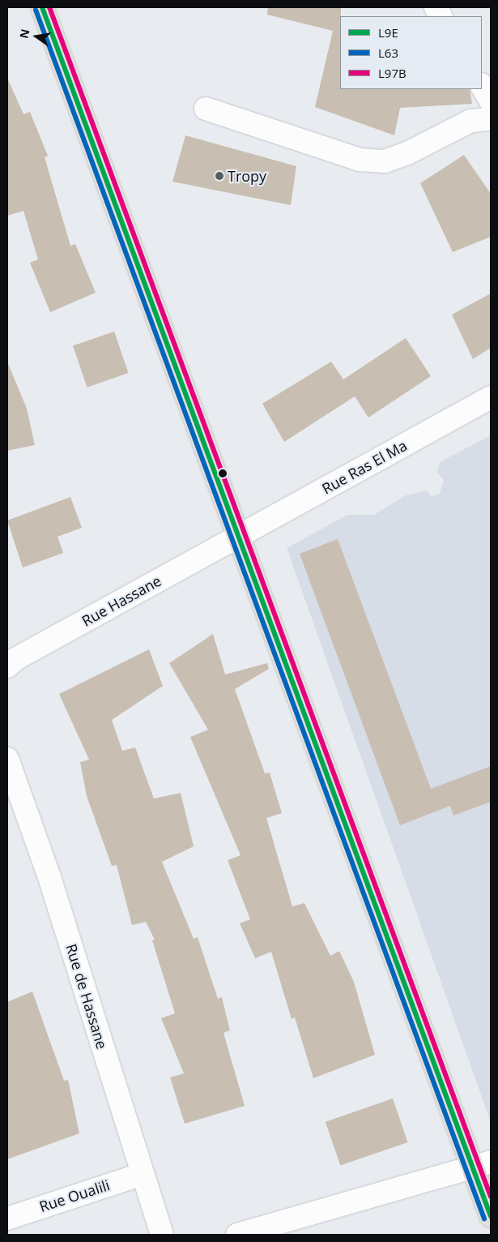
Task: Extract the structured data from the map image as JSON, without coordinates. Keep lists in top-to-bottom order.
{
  "streets": {
    "street": [
      "Rue Ras El Ma",
      "Rue Hassane",
      "Rue de Hassane",
      "Rue Oualili"
    ]
  },
  "crossings": [
    ["Rue Ras El Ma", "Rue Hassane"],
    ["Rue de Hassane", "Rue Oualili"]
  ],
  "places": ["Tropy"],
  "lines": ["transit line L9E", "transit line L97B", "transit line L63"],
  "legend": ["L9E", "L63", "L97B"],
  "north": "left"
}
